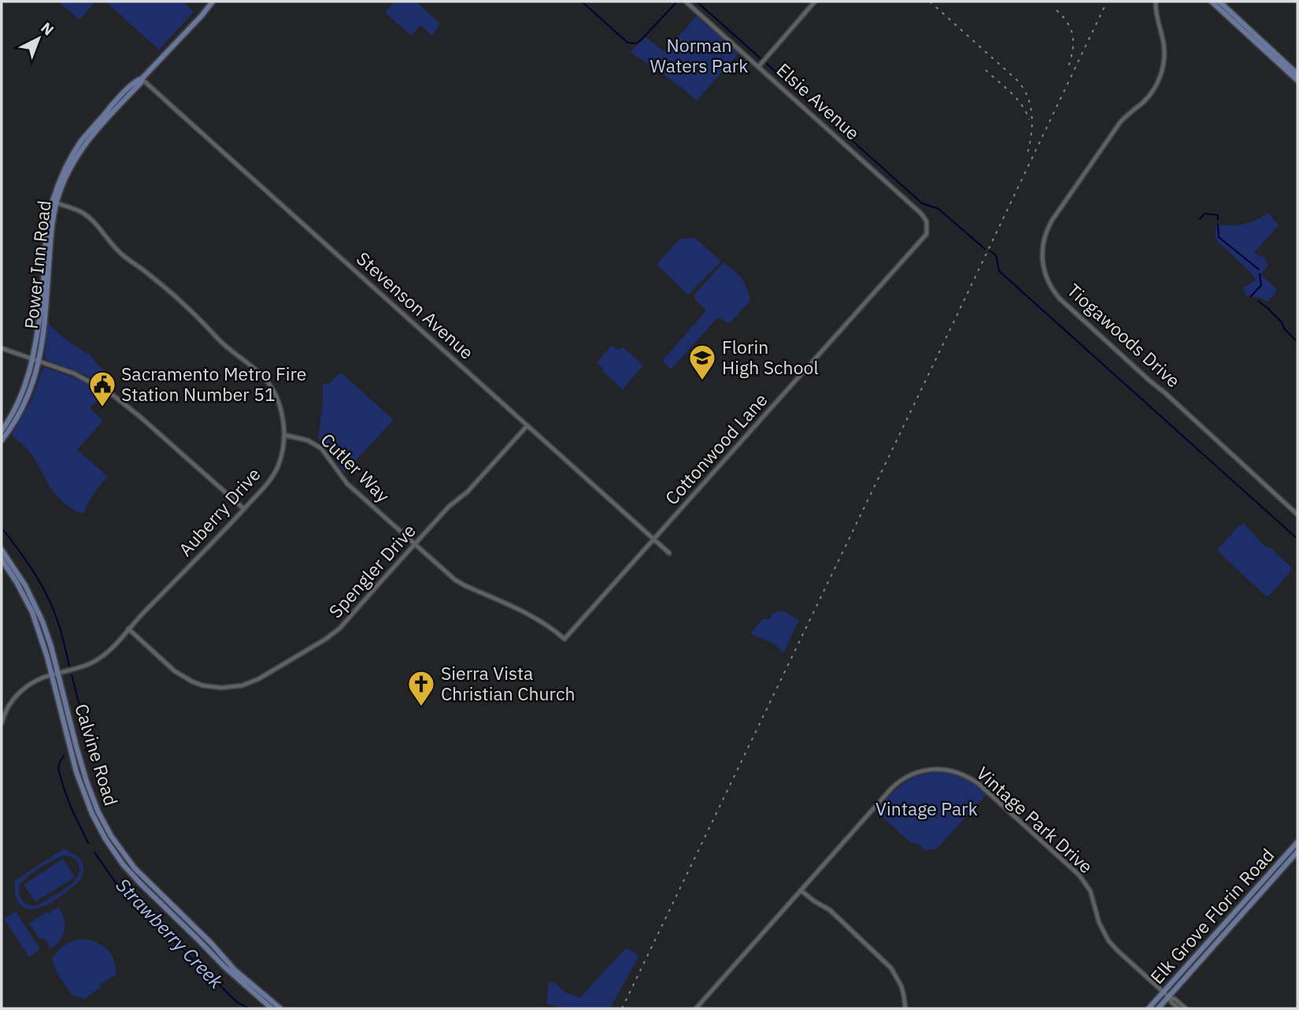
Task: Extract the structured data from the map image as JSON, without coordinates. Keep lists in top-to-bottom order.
{
  "streets": {
    "main road": ["Power Inn Road", "Calvine Road", "Elk Grove Florin Road"],
    "street": [
      "Elsie Avenue",
      "Stevenson Avenue",
      "Tiogawoods Drive",
      "Cottonwood Lane",
      "Cutler Way",
      "Auberry Drive",
      "Spengler Drive",
      "Vintage Park Drive"
    ]
  },
  "crossings": [
    ["Elsie Avenue", "Cottonwood Lane"],
    ["Power Inn Road", "Stevenson Avenue"],
    ["Power Inn Road", "Auberry Drive"],
    ["Stevenson Avenue", "Cottonwood Lane"],
    ["Stevenson Avenue", "Spengler Drive"],
    ["Cottonwood Lane", "Cutler Way"],
    ["Cutler Way", "Auberry Drive"],
    ["Cutler Way", "Spengler Drive"],
    ["Auberry Drive", "Spengler Drive"],
    ["Auberry Drive", "Calvine Road"],
    ["Vintage Park Drive", "Elk Grove Florin Road"]
  ],
  "water": ["Strawberry Creek"],
  "parks": ["Norman Waters Park", "Vintage Park"],
  "places": {
    "school or university": ["Florin High School"],
    "public building": ["Sacramento Metro Fire Station Number 51"],
    "church": ["Sierra Vista Christian Church"]
  },
  "north": "top right"
}
